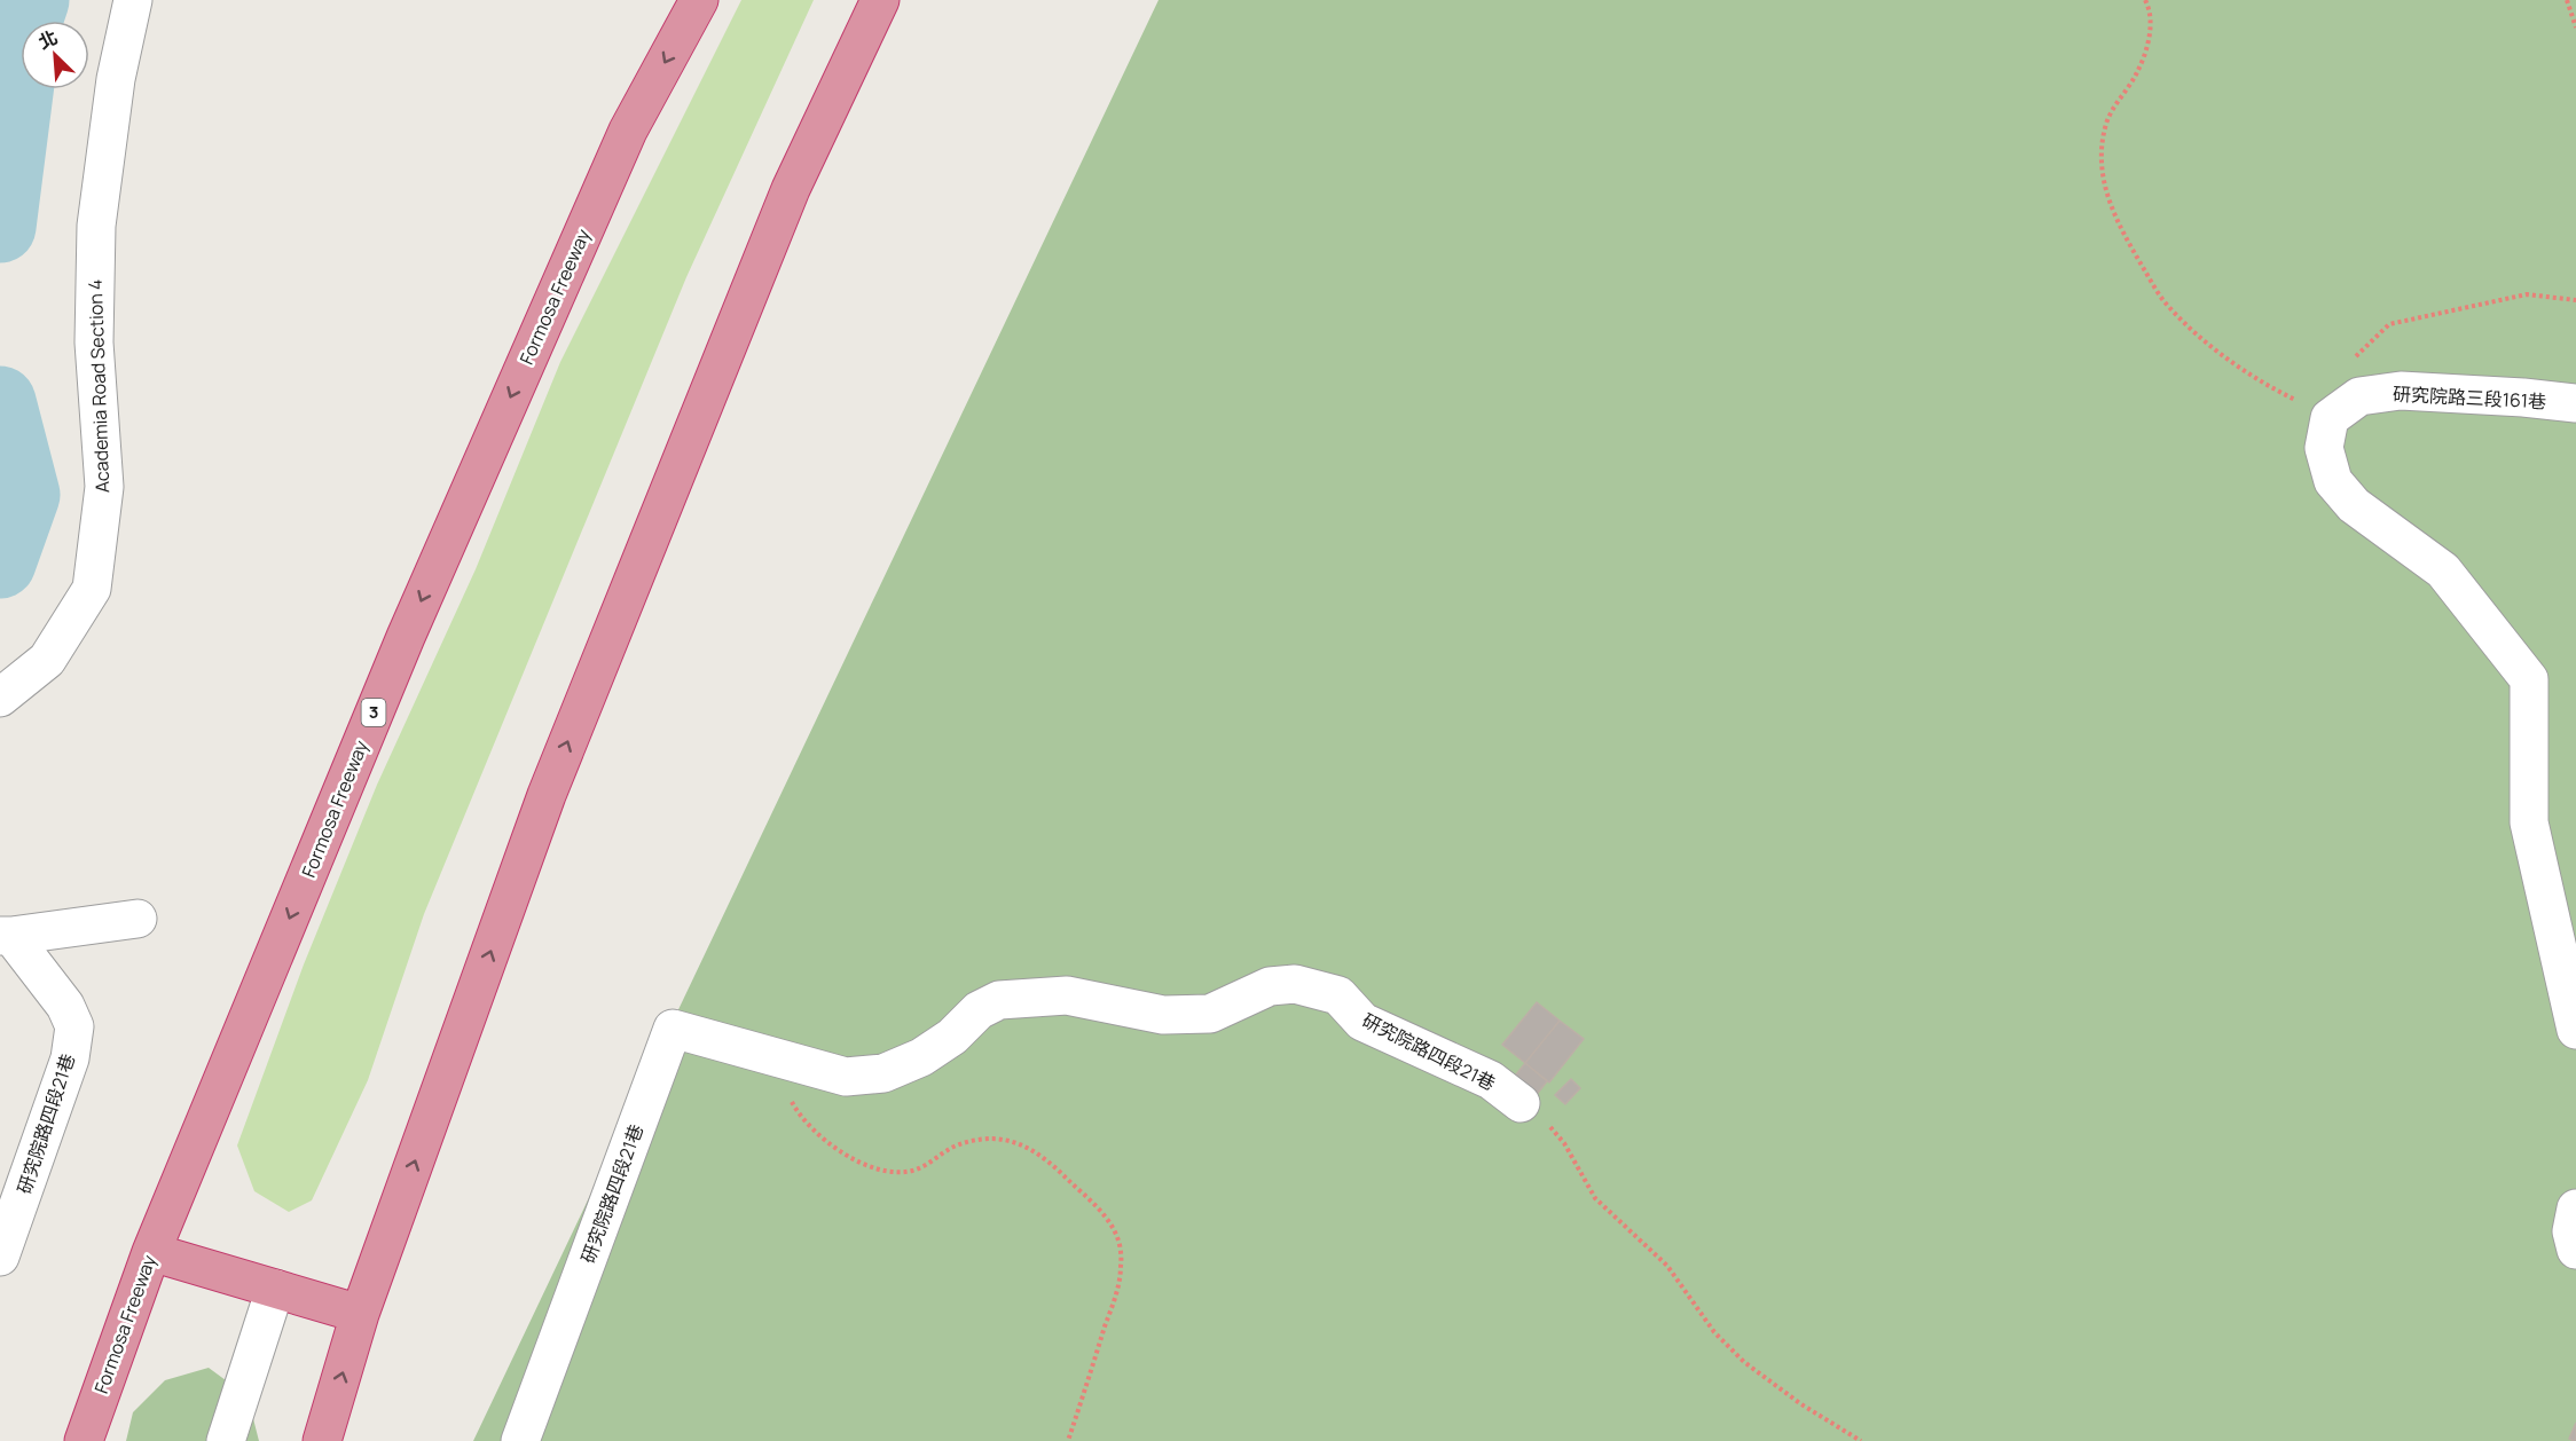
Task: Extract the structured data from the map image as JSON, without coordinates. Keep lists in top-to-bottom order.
{
  "streets": {
    "highway": ["Formosa Freeway", "3"],
    "street": ["Academia Road Section 4", "研究院路三段161巷", "研究院路四段21巷"]
  },
  "north": "top left"
}
